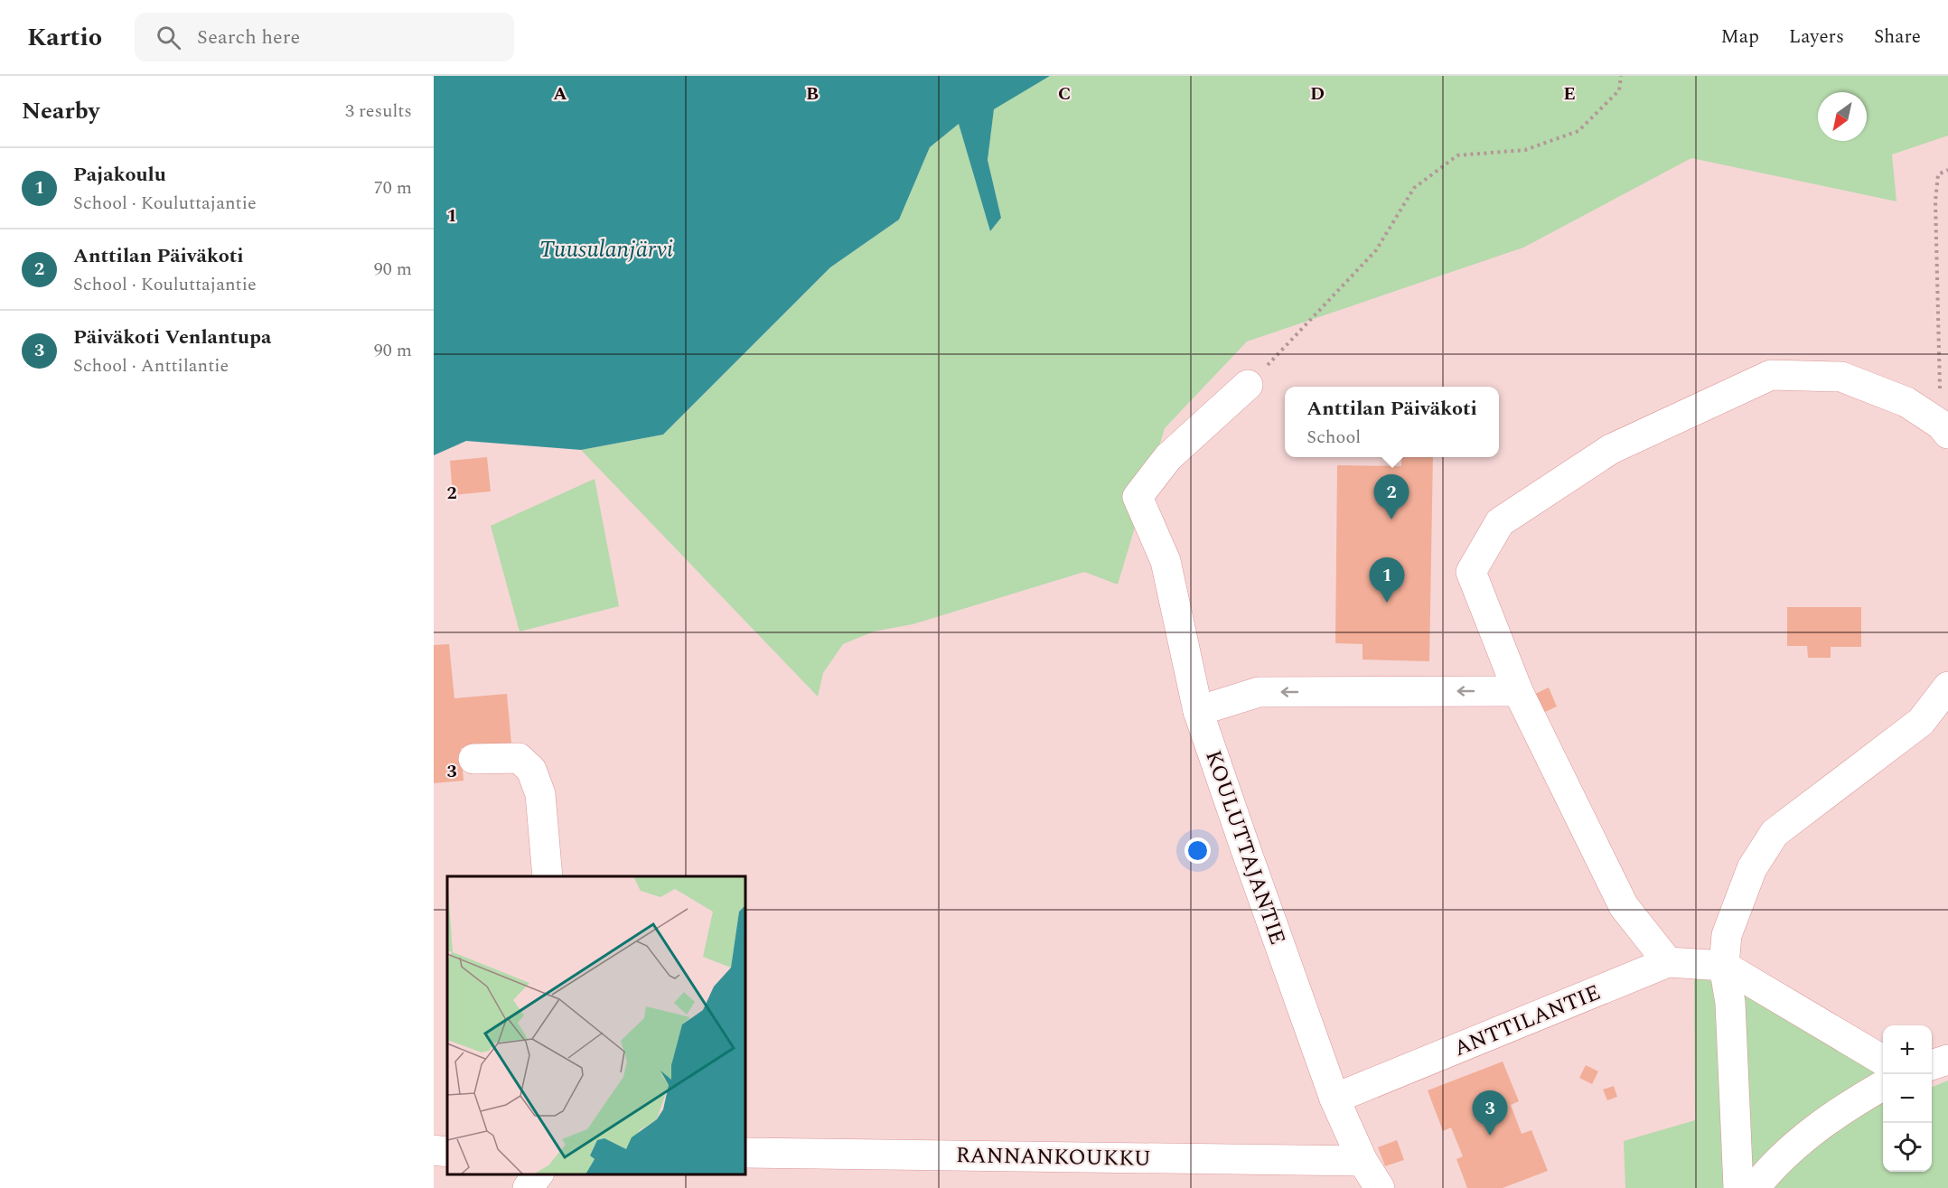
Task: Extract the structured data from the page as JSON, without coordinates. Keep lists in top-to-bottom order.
{
  "streets": {
    "street": ["KOULUTTAJANTIE", "ANTTILANTIE", "RANNANKOUKKU"]
  },
  "crossings": [
    ["KOULUTTAJANTIE", "ANTTILANTIE"],
    ["KOULUTTAJANTIE", "RANNANKOUKKU"]
  ],
  "water": ["Tuusulanjärvi"],
  "north": "bottom left",
  "page": {
    "header": "Kartio",
    "search": "Search here",
    "nav": ["Map", "Layers", "Share"],
    "heading": ["Nearby", "3 results"],
    "list": [
      {
        "mark": "1",
        "name": "Pajakoulu",
        "note": "School · Kouluttajantie",
        "value": "70 m"
      },
      {
        "mark": "2",
        "name": "Anttilan Päiväkoti",
        "note": "School · Kouluttajantie",
        "value": "90 m"
      },
      {
        "mark": "3",
        "name": "Päiväkoti Venlantupa",
        "note": "School · Anttilantie",
        "value": "90 m"
      }
    ],
    "popup": ["Anttilan Päiväkoti", "School"],
    "pins": ["2", "1", "3"],
    "map_buttons": ["+", "−"]
  },
  "grid": {
    "columns": [
      "A",
      "B",
      "C",
      "D",
      "E"
    ],
    "rows": ["1", "2", "3"]
  }
}
